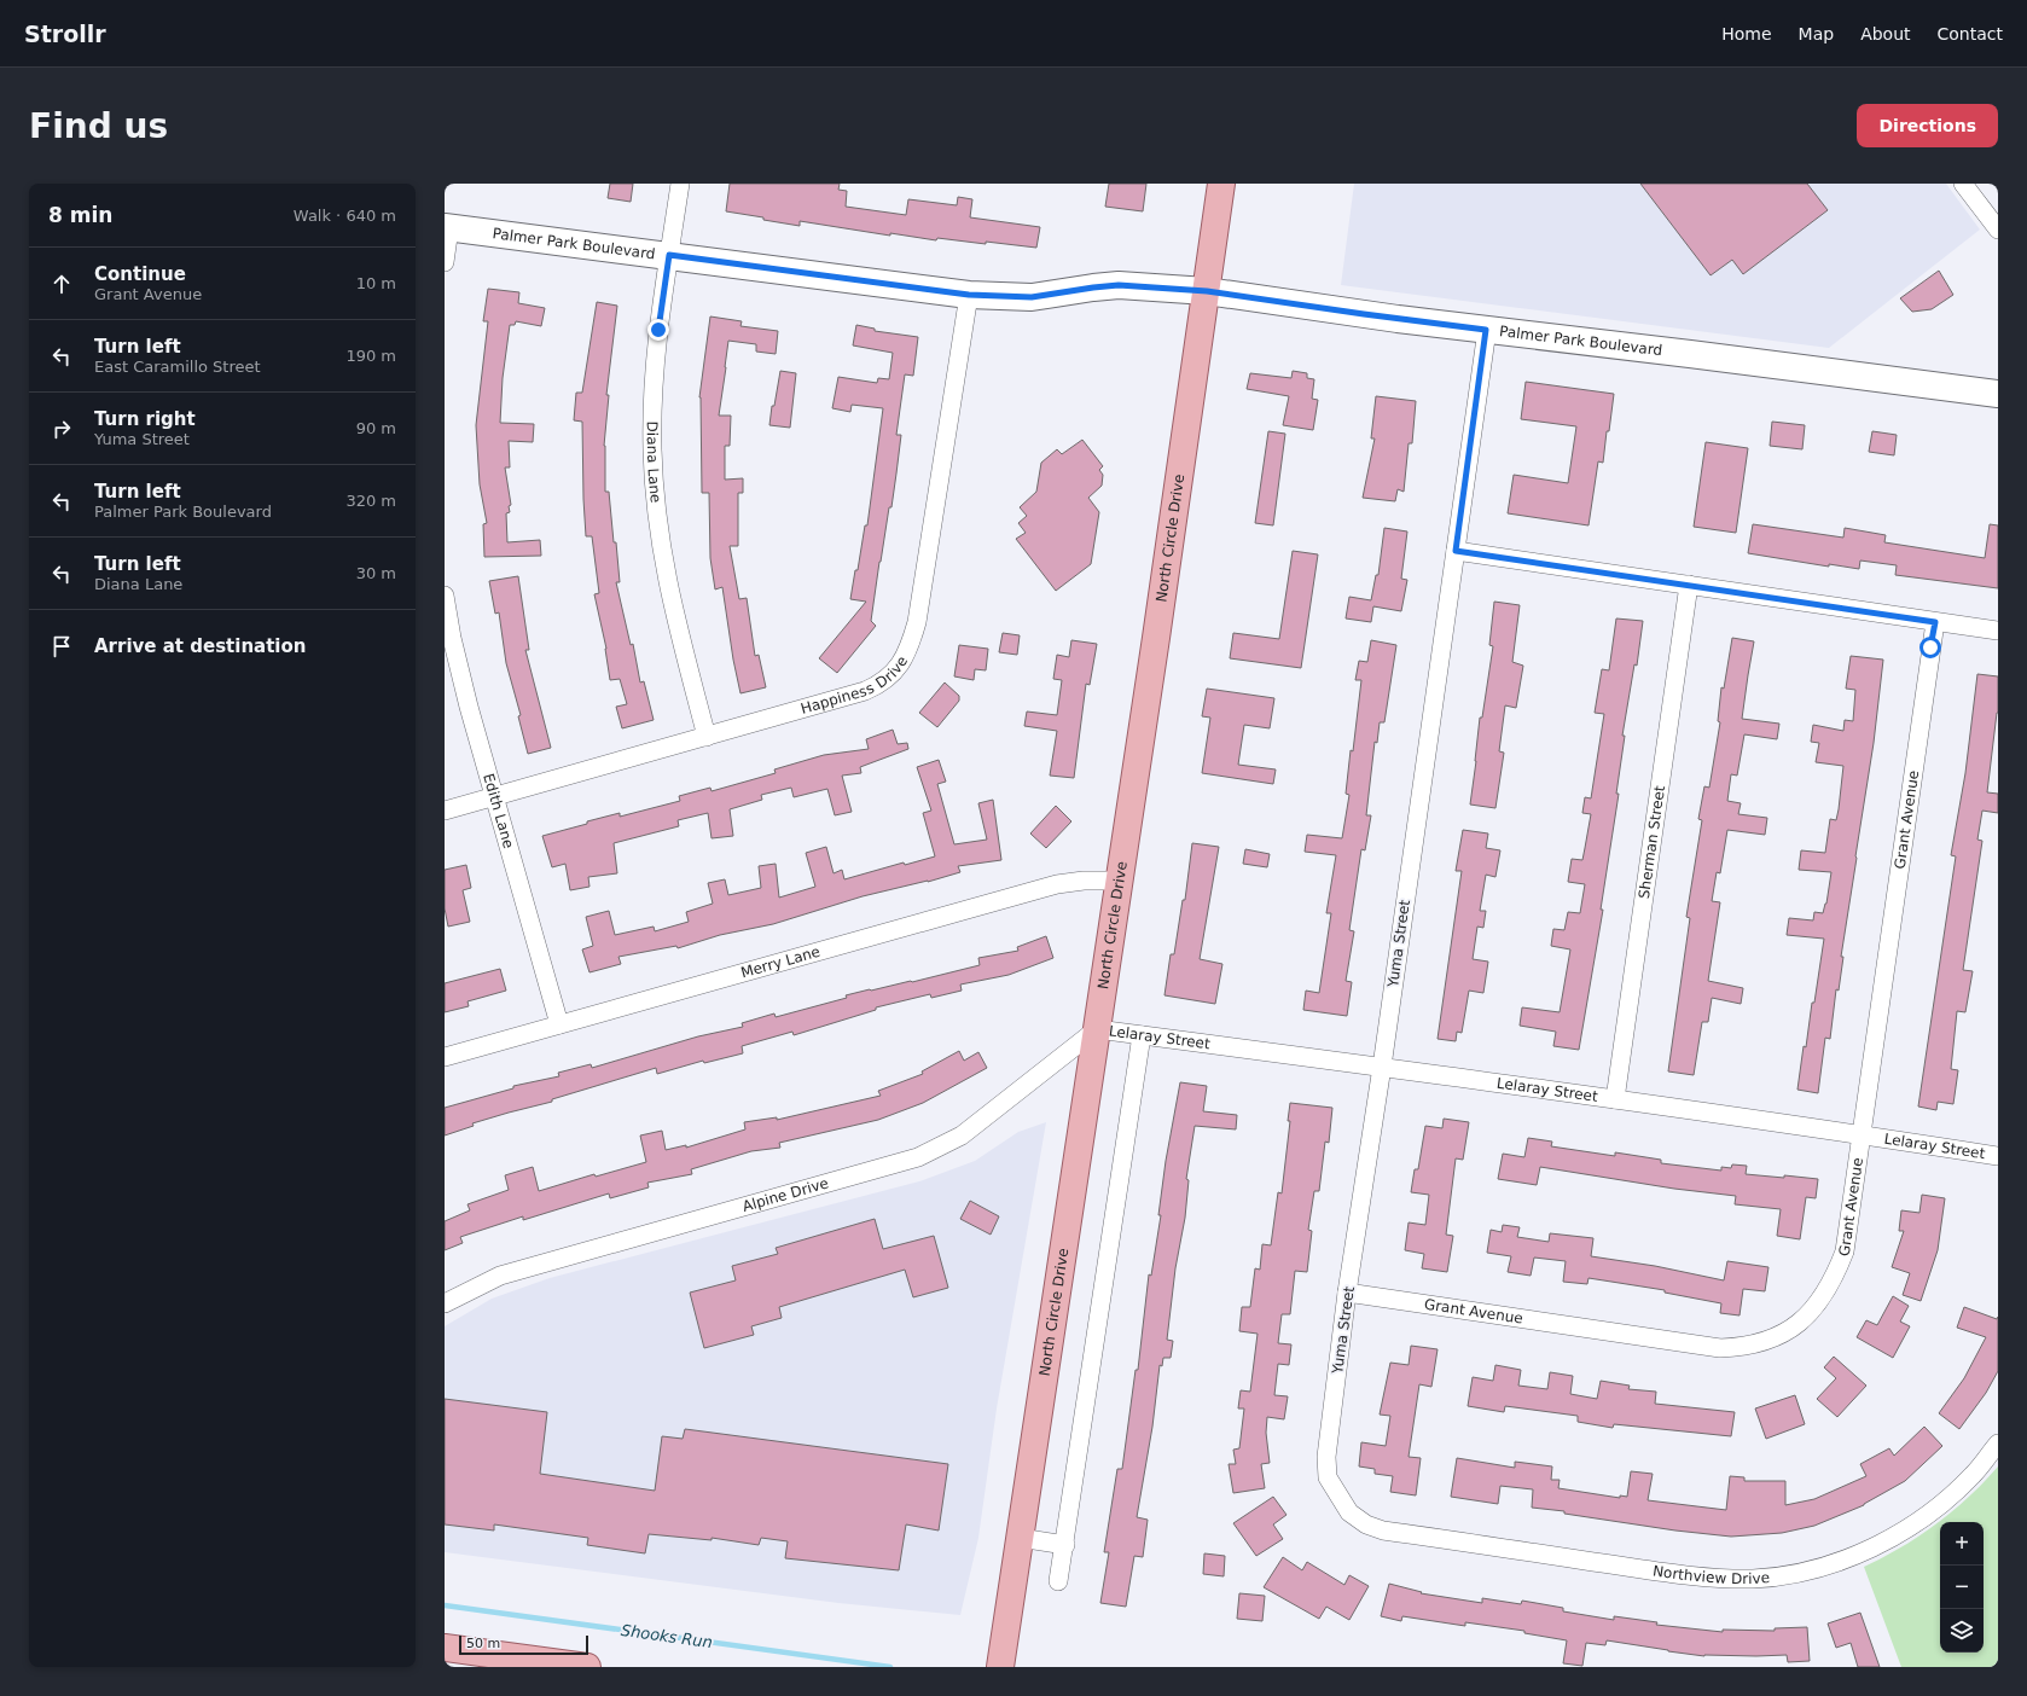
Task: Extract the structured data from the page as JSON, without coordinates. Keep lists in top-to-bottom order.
{
  "streets": {
    "main road": ["Palmer Park Boulevard", "North Circle Drive"],
    "street": [
      "Diana Lane",
      "Happiness Drive",
      "Edith Lane",
      "Grant Avenue",
      "Sherman Street",
      "Yuma Street",
      "Merry Lane",
      "Lelaray Street",
      "Alpine Drive",
      "Northview Drive"
    ]
  },
  "crossings": [
    ["Palmer Park Boulevard", "Diana Lane"],
    ["Palmer Park Boulevard", "North Circle Drive"],
    ["Palmer Park Boulevard", "Happiness Drive"],
    ["Palmer Park Boulevard", "Yuma Street"],
    ["Diana Lane", "Happiness Drive"],
    ["North Circle Drive", "Merry Lane"],
    ["North Circle Drive", "Lelaray Street"],
    ["North Circle Drive", "Alpine Drive"],
    ["Happiness Drive", "Edith Lane"],
    ["Edith Lane", "Merry Lane"],
    ["Grant Avenue", "Yuma Street"],
    ["Grant Avenue", "Lelaray Street"],
    ["Sherman Street", "Lelaray Street"],
    ["Yuma Street", "Lelaray Street"],
    ["Yuma Street", "Northview Drive"],
    ["Lelaray Street", "Alpine Drive"]
  ],
  "water": ["Shooks Run"],
  "scale_bar": "50 m",
  "page": {
    "header": "Strollr",
    "nav": [
      "Home",
      "Map",
      "About",
      "Contact"
    ],
    "buttons": "Directions",
    "title": "Find us",
    "heading": ["8 min", "Walk · 640 m"],
    "list": [
      ["Continue", "Grant Avenue", "10 m"],
      ["Turn left", "East Caramillo Street", "190 m"],
      ["Turn right", "Yuma Street", "90 m"],
      ["Turn left", "Palmer Park Boulevard", "320 m"],
      ["Turn left", "Diana Lane", "30 m"],
      "Arrive at destination"
    ],
    "map_buttons": ["+", "−"],
    "scale": "50 m"
  }
}
